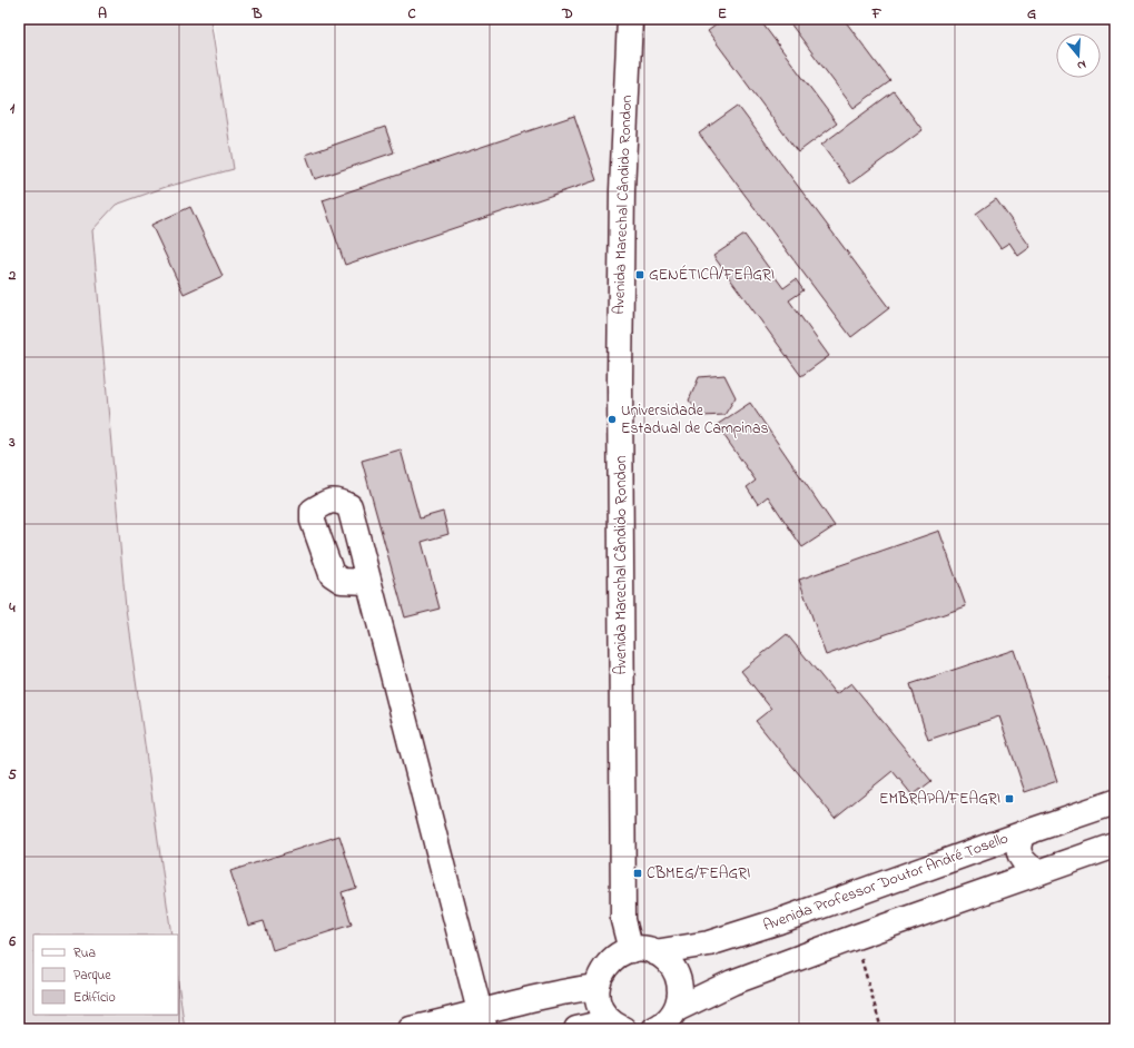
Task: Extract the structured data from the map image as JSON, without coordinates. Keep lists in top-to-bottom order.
{
  "streets": {
    "street": ["Avenida Marechal Cândido Rondon", "Avenida Professor Doutor André Tosello"]
  },
  "crossings": [
    ["Avenida Marechal Cândido Rondon", "Avenida Professor Doutor André Tosello"]
  ],
  "places": {
    "transit": ["GENÉTICA/FEAGRI", "EMBRAPA/FEAGRI", "CBMEG/FEAGRI"],
    "other": ["Universidade Estadual de Campinas"]
  },
  "legend": ["Rua", "Parque", "Edifício"],
  "north": "bottom",
  "grid": {
    "columns": [
      "A",
      "B",
      "C",
      "D",
      "E",
      "F",
      "G"
    ],
    "rows": [
      "1",
      "2",
      "3",
      "4",
      "5",
      "6"
    ]
  }
}
